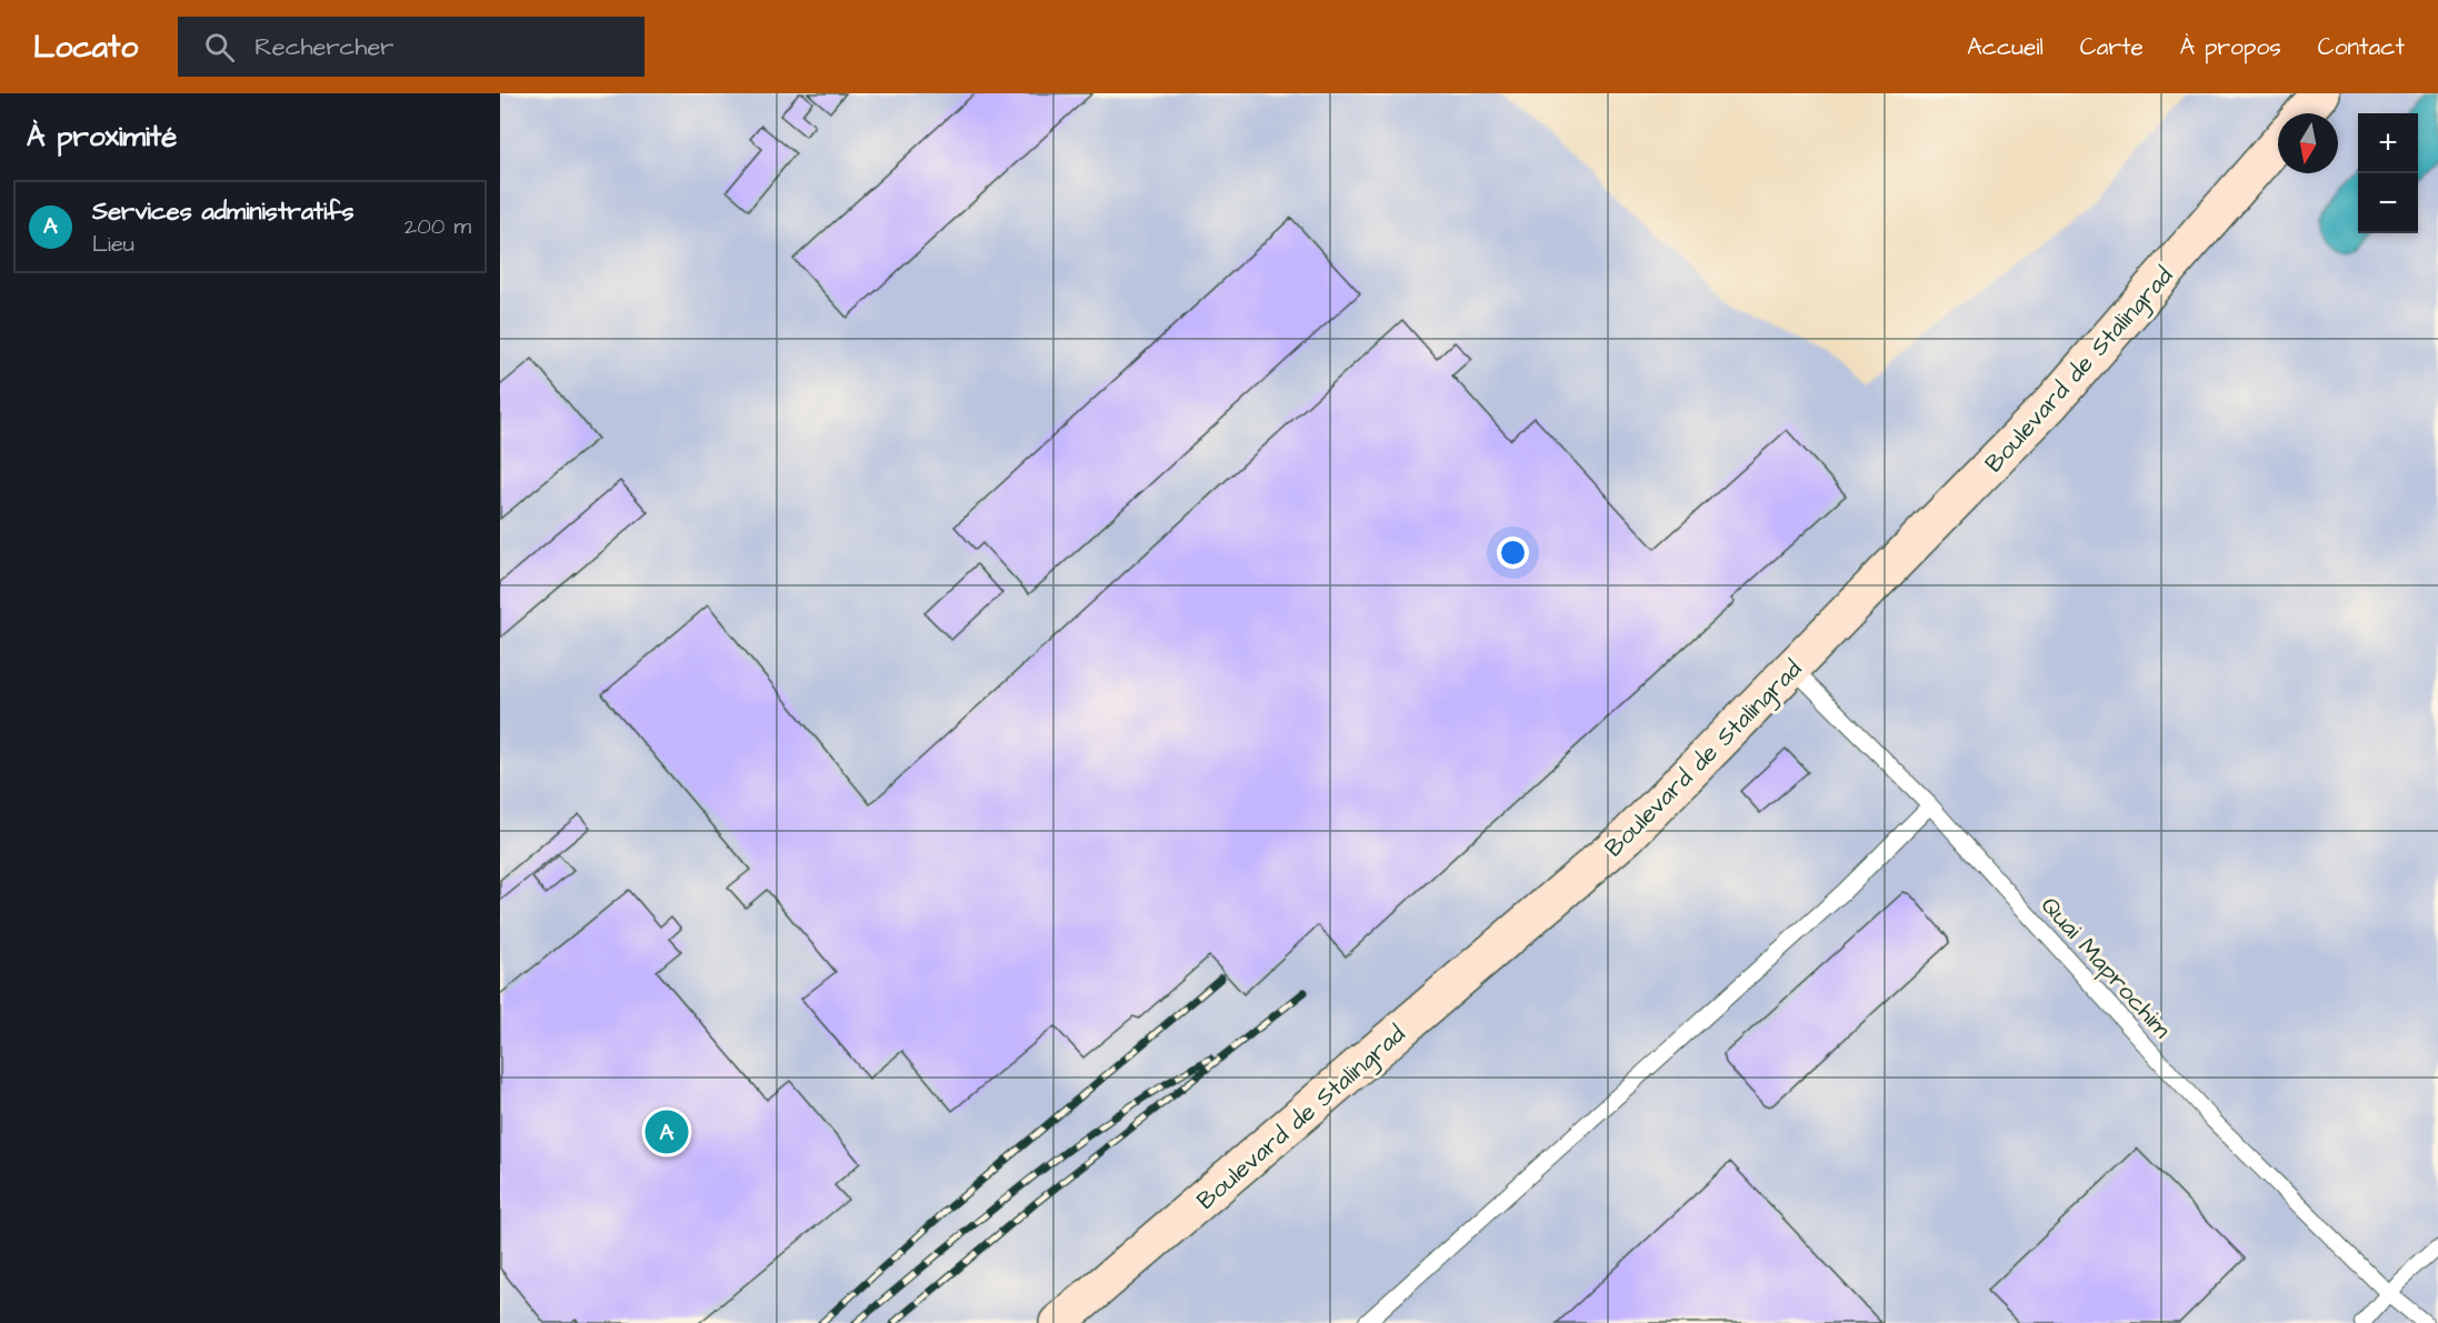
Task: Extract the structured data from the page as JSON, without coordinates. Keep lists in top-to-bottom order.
{
  "streets": {
    "main road": ["Boulevard de Stalingrad"],
    "lane": ["Quai Maprochim"]
  },
  "crossings": [
    ["Boulevard de Stalingrad", "Quai Maprochim"]
  ],
  "north": "bottom",
  "page": {
    "header": "Locato",
    "search": "Rechercher",
    "nav": [
      "Accueil",
      "Carte",
      "À propos",
      "Contact"
    ],
    "heading": "À proximité",
    "map_buttons": ["+", "−"],
    "list": [
      {
        "mark": "A",
        "name": "Services administratifs",
        "note": "Lieu",
        "value": "200 m"
      }
    ],
    "pins": "A"
  }
}
